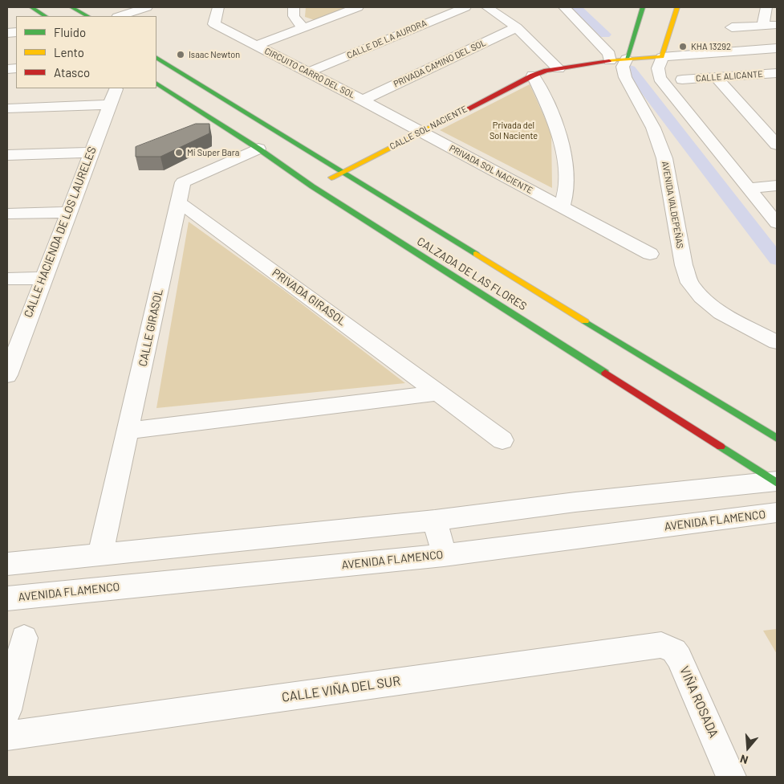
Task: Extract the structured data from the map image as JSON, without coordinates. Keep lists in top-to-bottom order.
{
  "streets": {
    "street": [
      "CALLE DE LA AURORA",
      "PRIVADA CAMINO DEL SOL",
      "CIRCUITO CARRO DEL SOL",
      "CALLE ALICANTE",
      "CALLE SOL NACIENTE",
      "PRIVADA SOL NACIENTE",
      "AVENIDA VALDEPEÑAS",
      "CALLE HACIENDA DE LOS LAURELES",
      "CALZADA DE LAS FLORES",
      "PRIVADA GIRASOL",
      "CALLE GIRASOL",
      "AVENIDA FLAMENCO",
      "CALLE VIÑA DEL SUR",
      "VIÑA ROSADA"
    ]
  },
  "crossings": [
    ["CALLE DE LA AURORA", "CIRCUITO CARRO DEL SOL"],
    ["PRIVADA CAMINO DEL SOL", "CIRCUITO CARRO DEL SOL"],
    ["CIRCUITO CARRO DEL SOL", "CALLE SOL NACIENTE"],
    ["CIRCUITO CARRO DEL SOL", "PRIVADA SOL NACIENTE"],
    ["CALLE SOL NACIENTE", "PRIVADA SOL NACIENTE"],
    ["CALLE SOL NACIENTE", "AVENIDA VALDEPEÑAS"],
    ["CALLE SOL NACIENTE", "CALZADA DE LAS FLORES"],
    ["CALZADA DE LAS FLORES", "CALLE GIRASOL"],
    ["PRIVADA GIRASOL", "CALLE GIRASOL"],
    ["CALLE VIÑA DEL SUR", "VIÑA ROSADA"]
  ],
  "parks": ["Privada del Sol Naciente"],
  "places": ["KHA 13292", "Isaac Newton", "Mi Super Bara"],
  "legend": ["Fluido", "Lento", "Atasco"],
  "north": "bottom"
}
